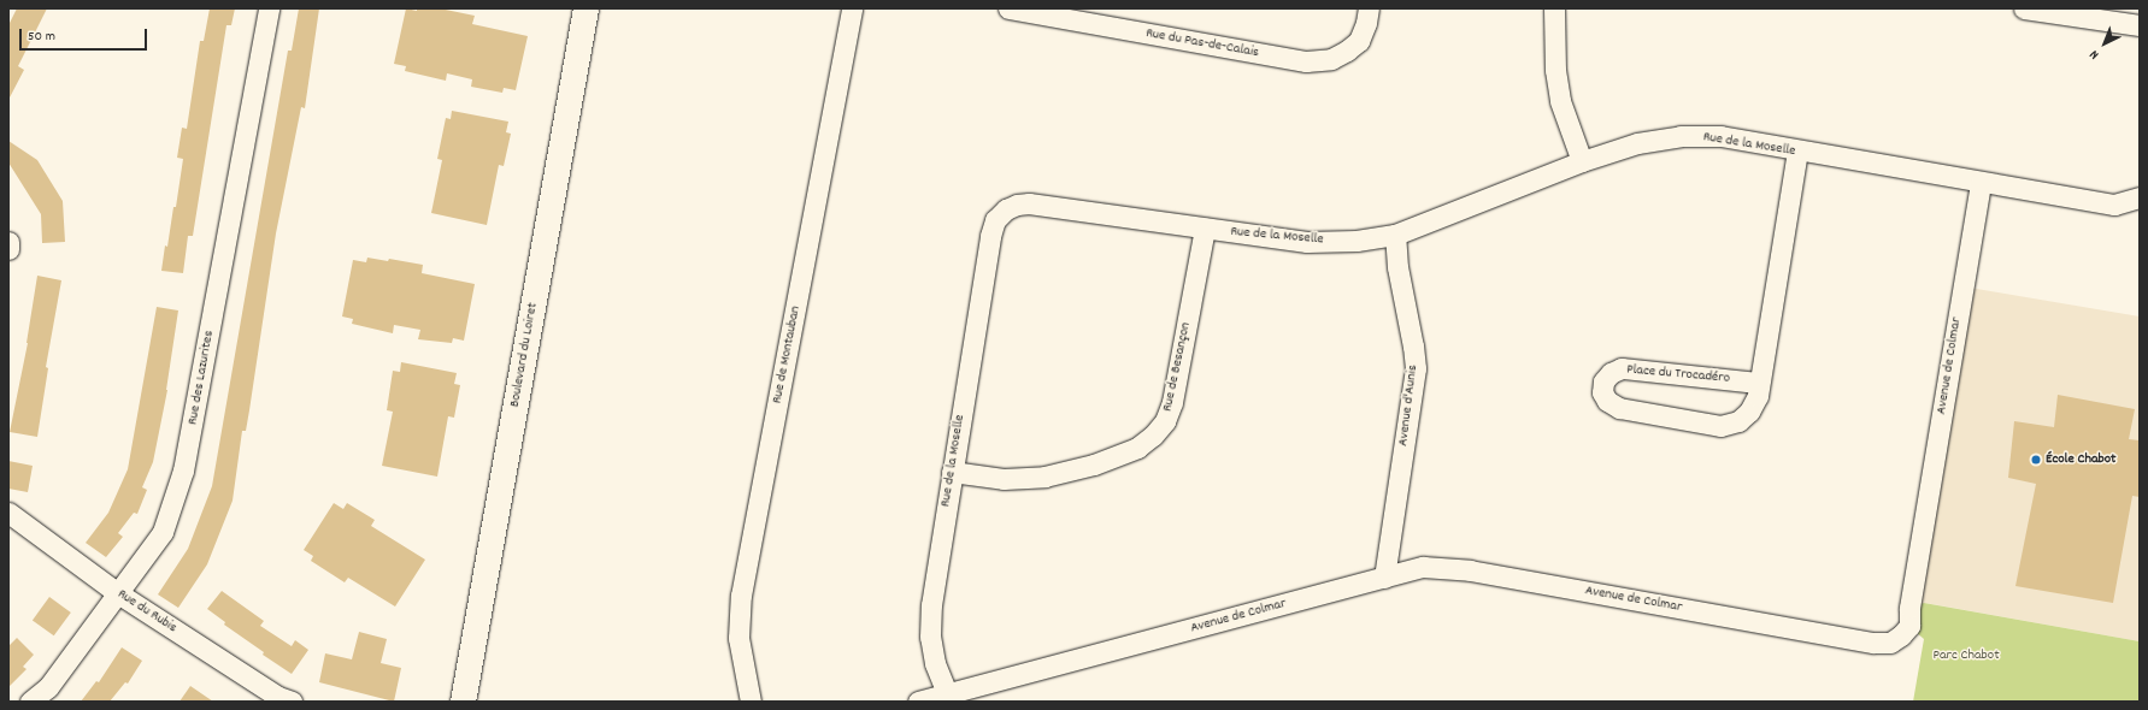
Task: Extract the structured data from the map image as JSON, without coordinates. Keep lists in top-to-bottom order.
{
  "streets": {
    "street": [
      "Rue du Pas-de-Calais",
      "Rue de la Moselle",
      "Boulevard du Loiret",
      "Rue de Montauban",
      "Avenue de Colmar",
      "Rue de Besançon",
      "Place du Trocadéro",
      "Rue des Lazurites",
      "Avenue d'Aunis",
      "Rue du Rubis"
    ]
  },
  "crossings": [
    ["Rue de la Moselle", "Avenue de Colmar"],
    ["Rue de la Moselle", "Rue de Besançon"],
    ["Rue de la Moselle", "Place du Trocadéro"],
    ["Rue de la Moselle", "Avenue d'Aunis"],
    ["Avenue de Colmar", "Avenue d'Aunis"],
    ["Rue des Lazurites", "Rue du Rubis"]
  ],
  "parks": ["Parc Chabot"],
  "places": ["École Chabot"],
  "scale_bar": "50 m",
  "north": "bottom left"
}
